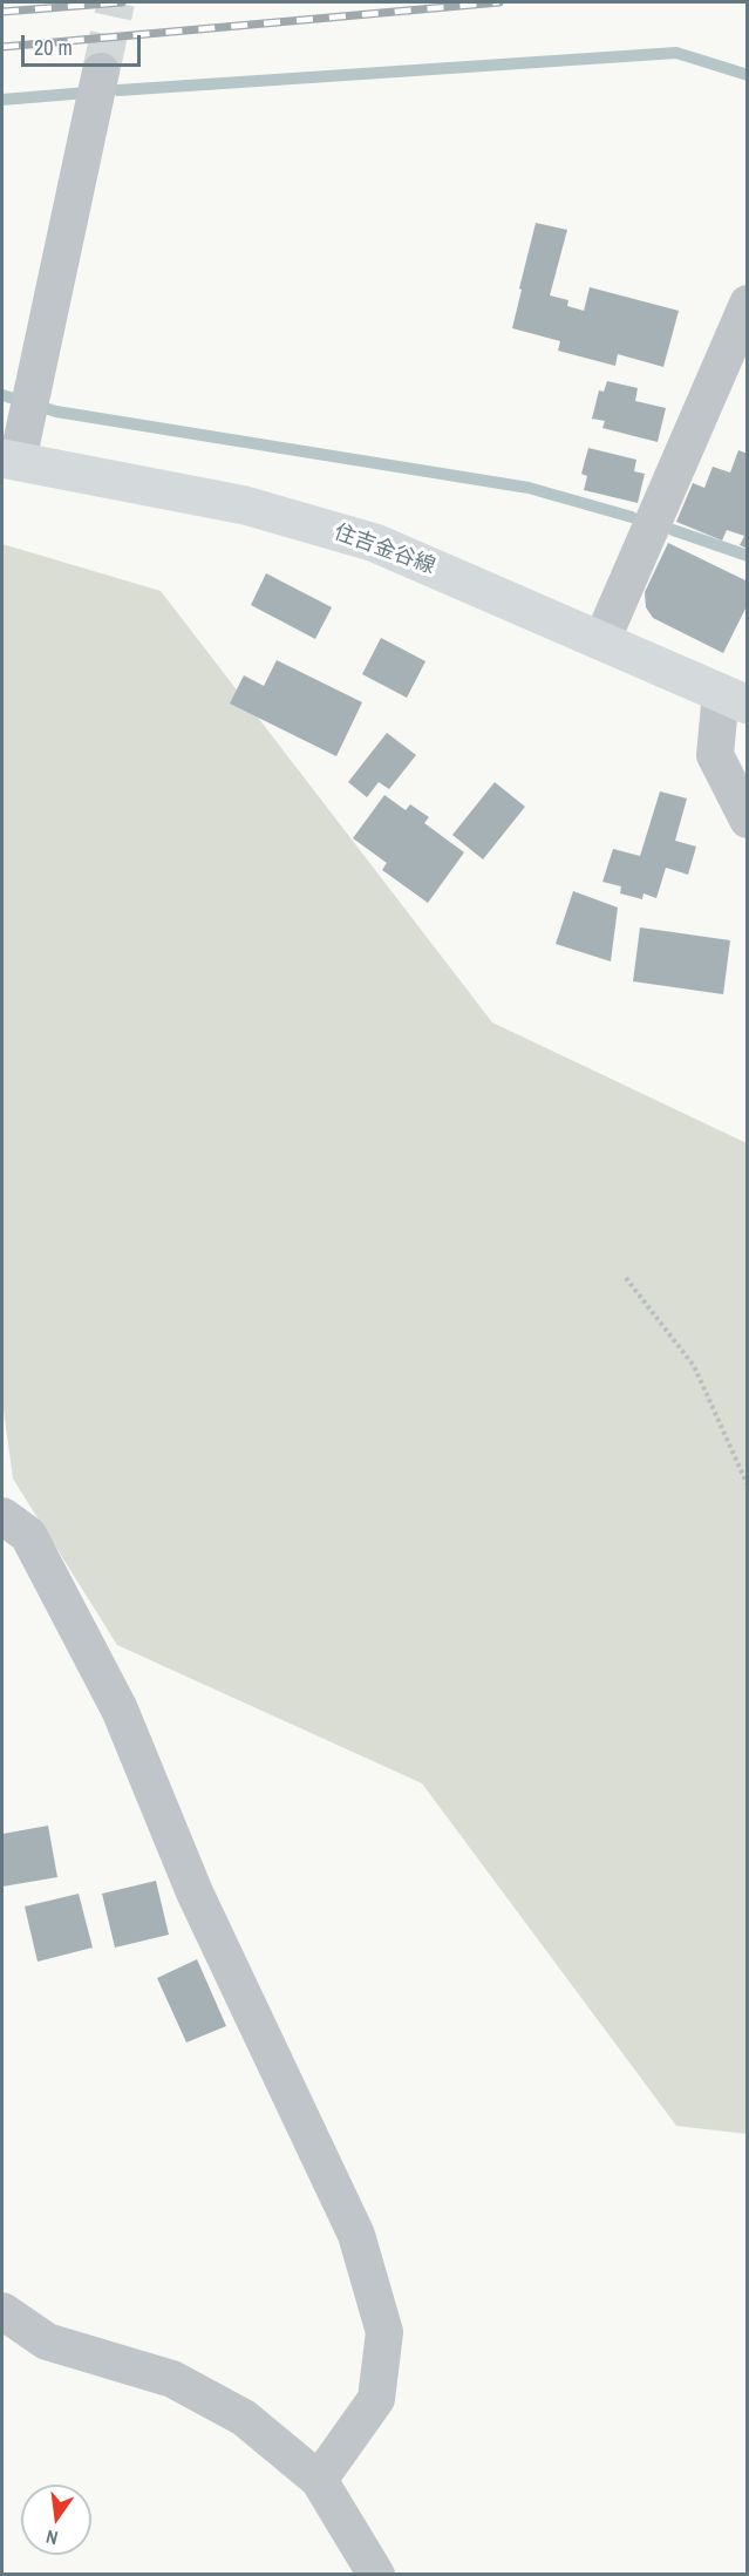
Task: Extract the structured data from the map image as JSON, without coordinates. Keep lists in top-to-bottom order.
{
  "streets": {
    "main road": ["住吉金谷線"]
  },
  "scale_bar": "20 m",
  "north": "bottom"
}
